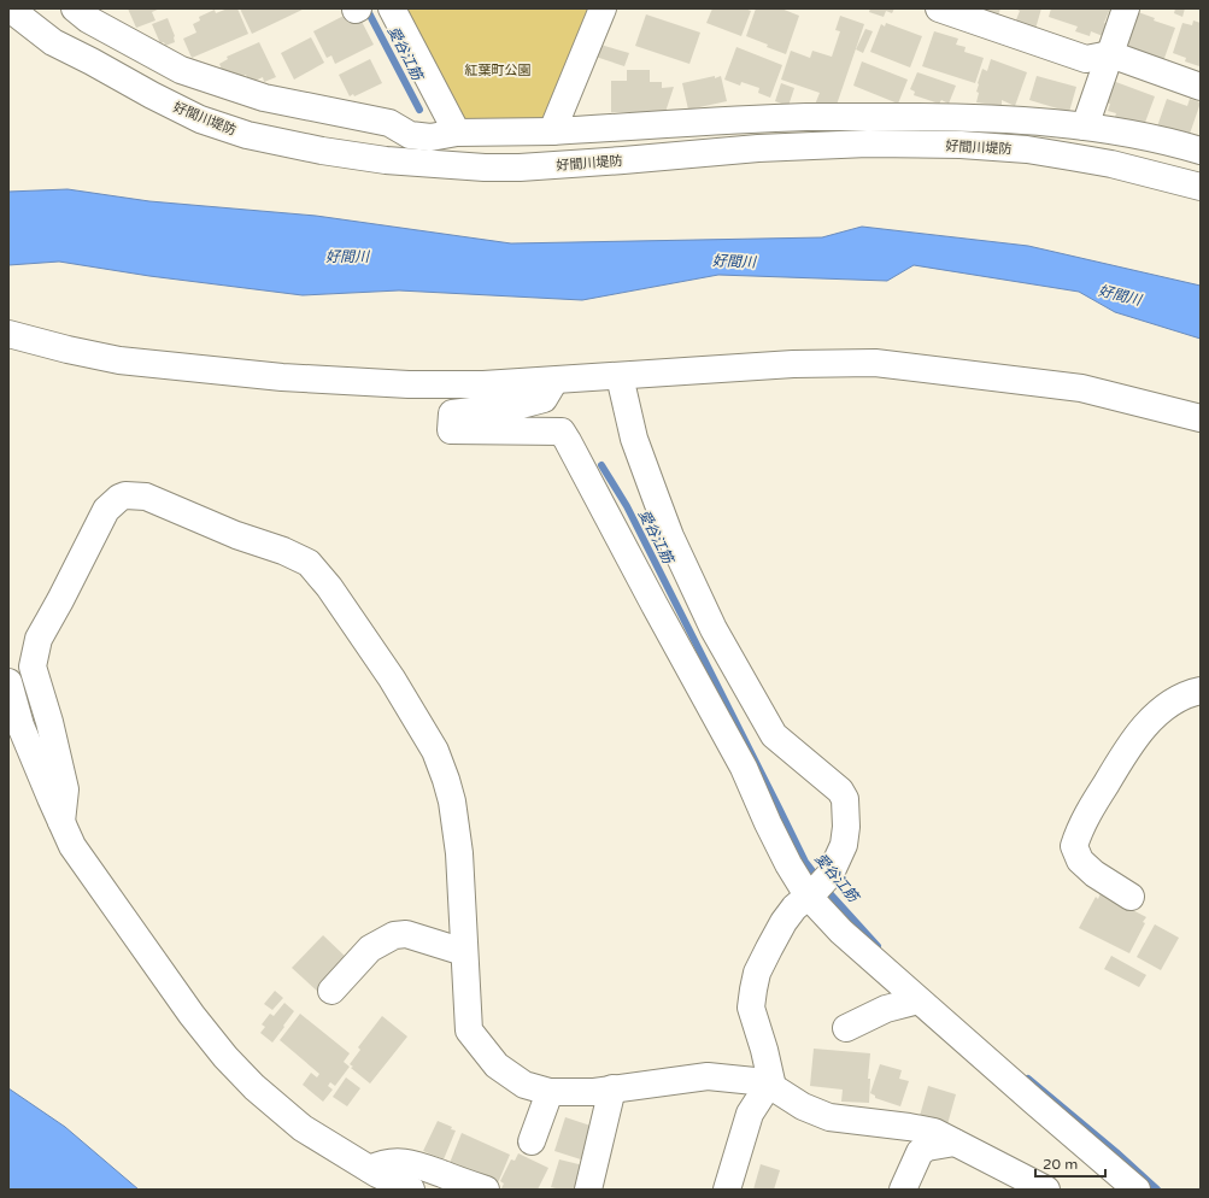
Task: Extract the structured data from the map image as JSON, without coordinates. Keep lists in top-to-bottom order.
{
  "streets": {
    "street": ["好間川堤防"]
  },
  "water": ["愛谷江筋", "好間川"],
  "parks": ["紅葉町公園"],
  "scale_bar": "20 m"
}
